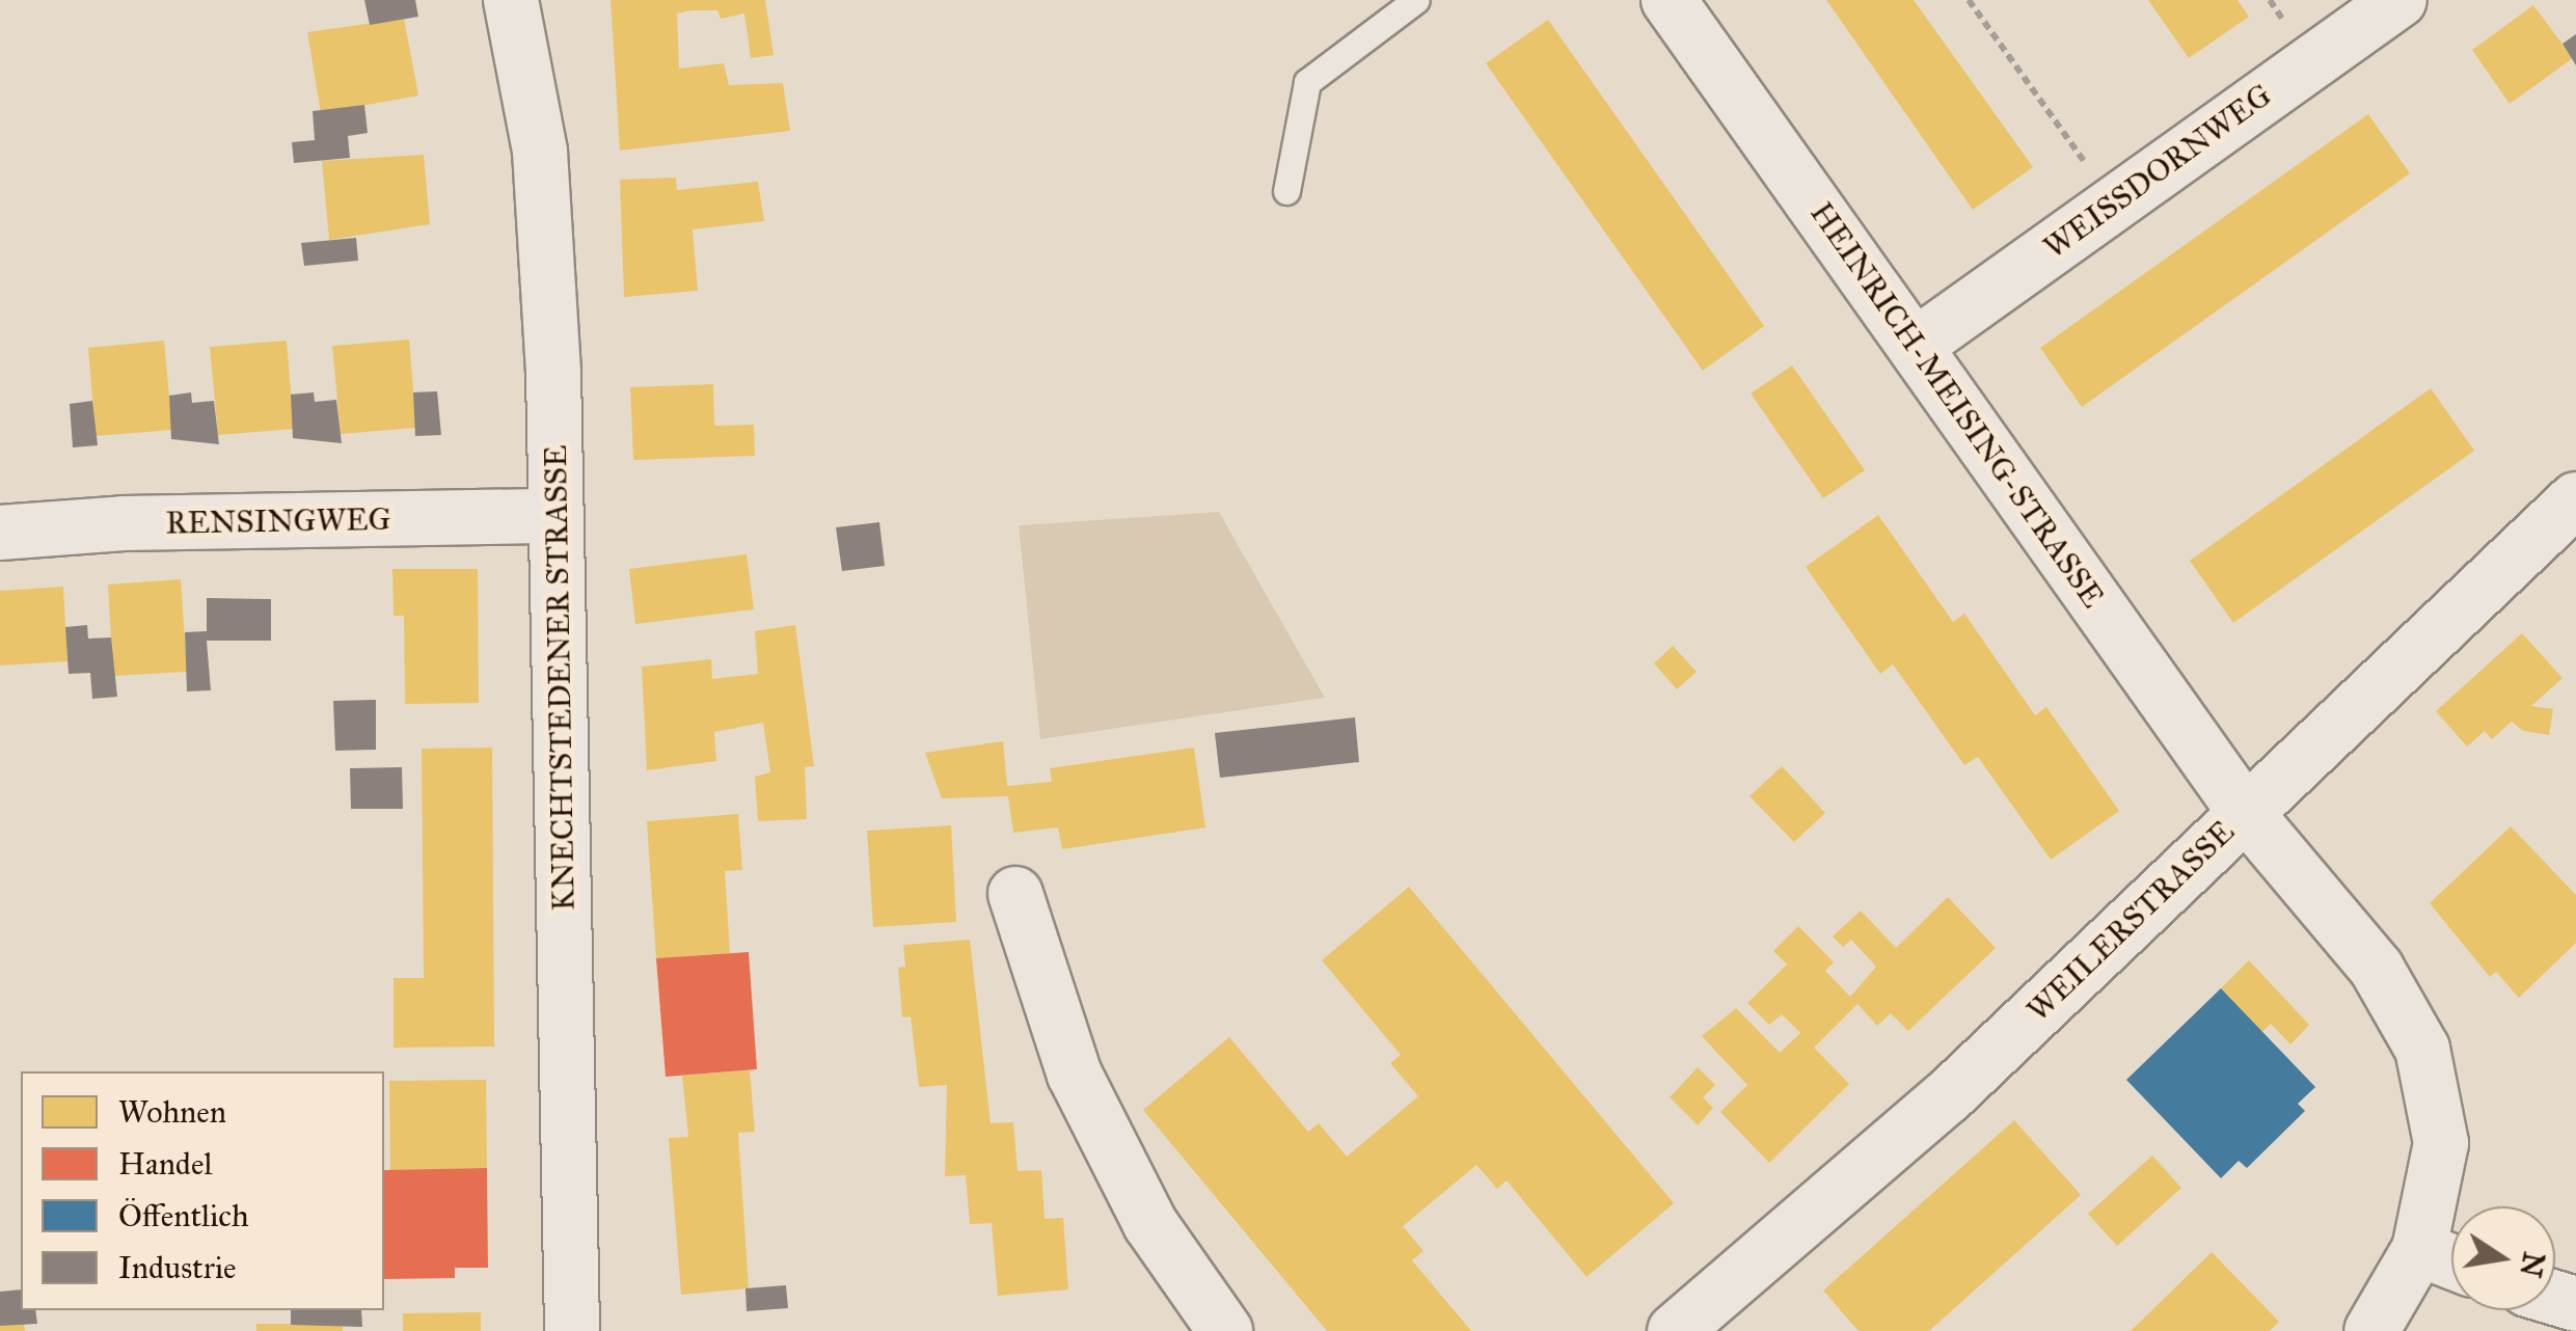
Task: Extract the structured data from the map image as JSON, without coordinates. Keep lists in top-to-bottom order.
{
  "streets": {
    "street": [
      "WEISSDORNWEG",
      "HEINRICH-MEISING-STRASSE",
      "RENSINGWEG",
      "KNECHTSTEDENER STRASSE",
      "WEILERSTRASSE"
    ]
  },
  "crossings": [
    ["WEISSDORNWEG", "HEINRICH-MEISING-STRASSE"],
    ["HEINRICH-MEISING-STRASSE", "WEILERSTRASSE"],
    ["RENSINGWEG", "KNECHTSTEDENER STRASSE"]
  ],
  "legend": [
    "Wohnen",
    "Handel",
    "Öffentlich",
    "Industrie"
  ],
  "north": "right"
}
